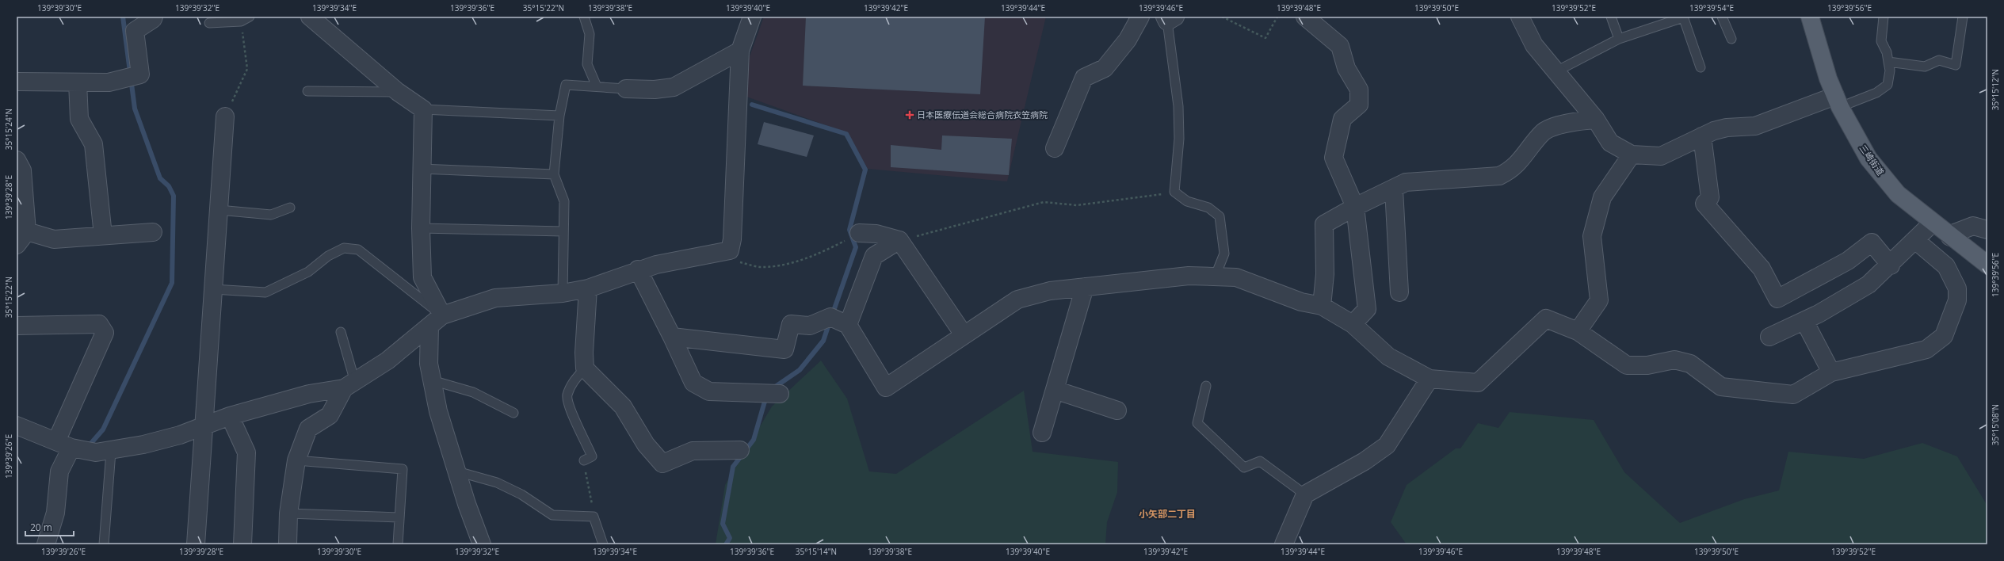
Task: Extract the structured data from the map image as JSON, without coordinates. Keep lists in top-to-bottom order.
{
  "streets": {
    "main road": ["三崎街道"]
  },
  "districts": ["小矢部二丁目"],
  "places": {
    "health": ["日本医療伝道会総合病院衣笠病院"]
  },
  "scale_bar": "20 m",
  "coordinates": [
    "139°39'30\"E",
    "139°39'32\"E",
    "139°39'34\"E",
    "139°39'36\"E",
    "35°15'22\"N",
    "139°39'38\"E",
    "139°39'40\"E",
    "139°39'42\"E",
    "139°39'44\"E",
    "139°39'46\"E",
    "139°39'48\"E",
    "139°39'50\"E",
    "139°39'52\"E",
    "139°39'54\"E",
    "139°39'56\"E",
    "35°15'12\"N",
    "35°15'24\"N",
    "139°39'28\"E",
    "35°15'08\"N",
    "139°39'26\"E",
    "35°15'14\"N"
  ]
}
